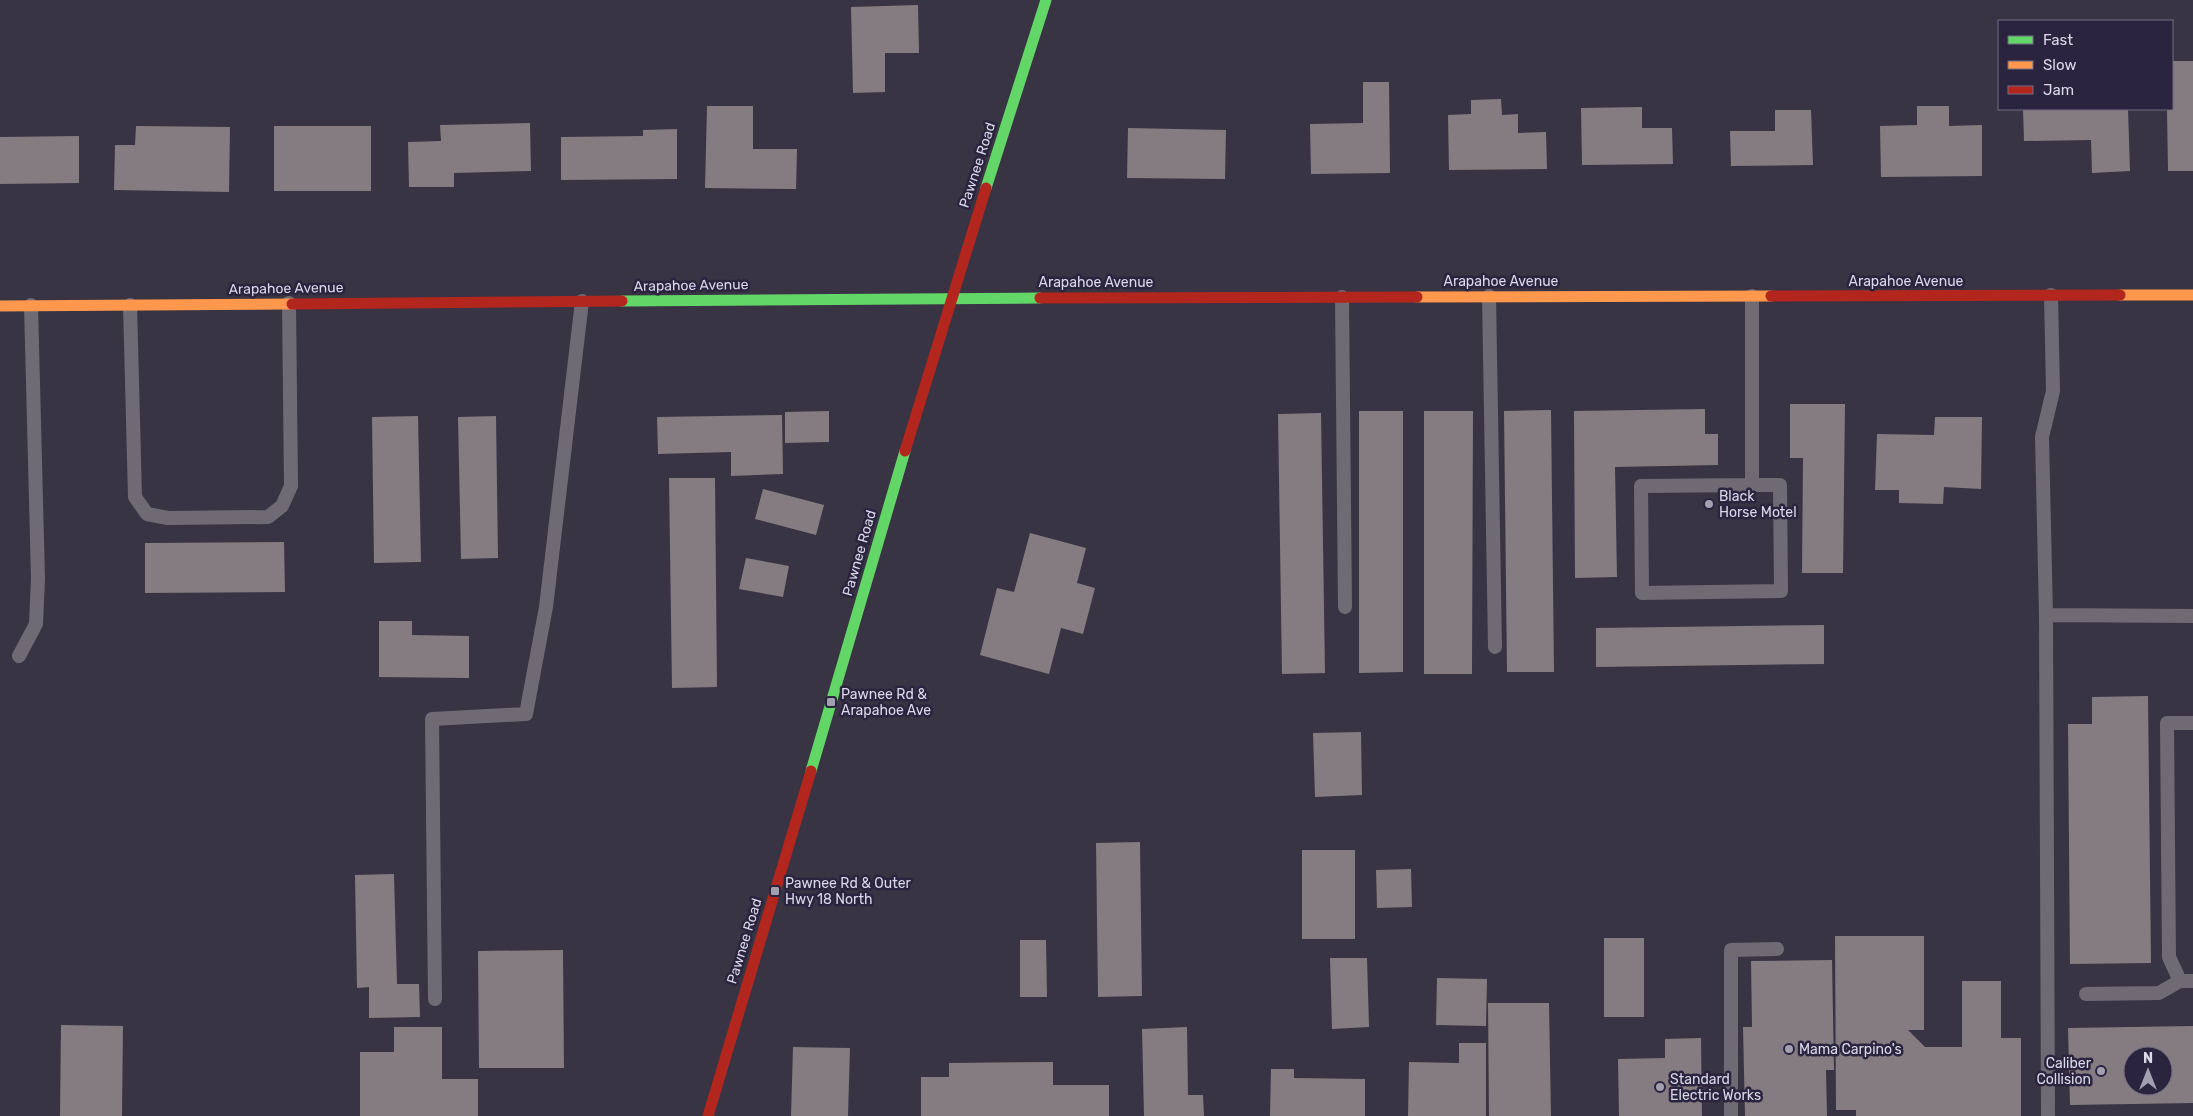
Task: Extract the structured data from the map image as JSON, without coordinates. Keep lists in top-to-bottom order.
{
  "streets": {
    "street": ["Pawnee Road", "Arapahoe Avenue"]
  },
  "crossings": [
    ["Pawnee Road", "Arapahoe Avenue"]
  ],
  "places": {
    "other": [
      "Black Horse Motel",
      "Mama Carpino's",
      "Caliber Collision",
      "Standard Electric Works"
    ],
    "transit": ["Pawnee Rd & Arapahoe Ave", "Pawnee Rd & Outer Hwy 18 North"]
  },
  "legend": ["Fast", "Slow", "Jam"],
  "north": "top"
}
